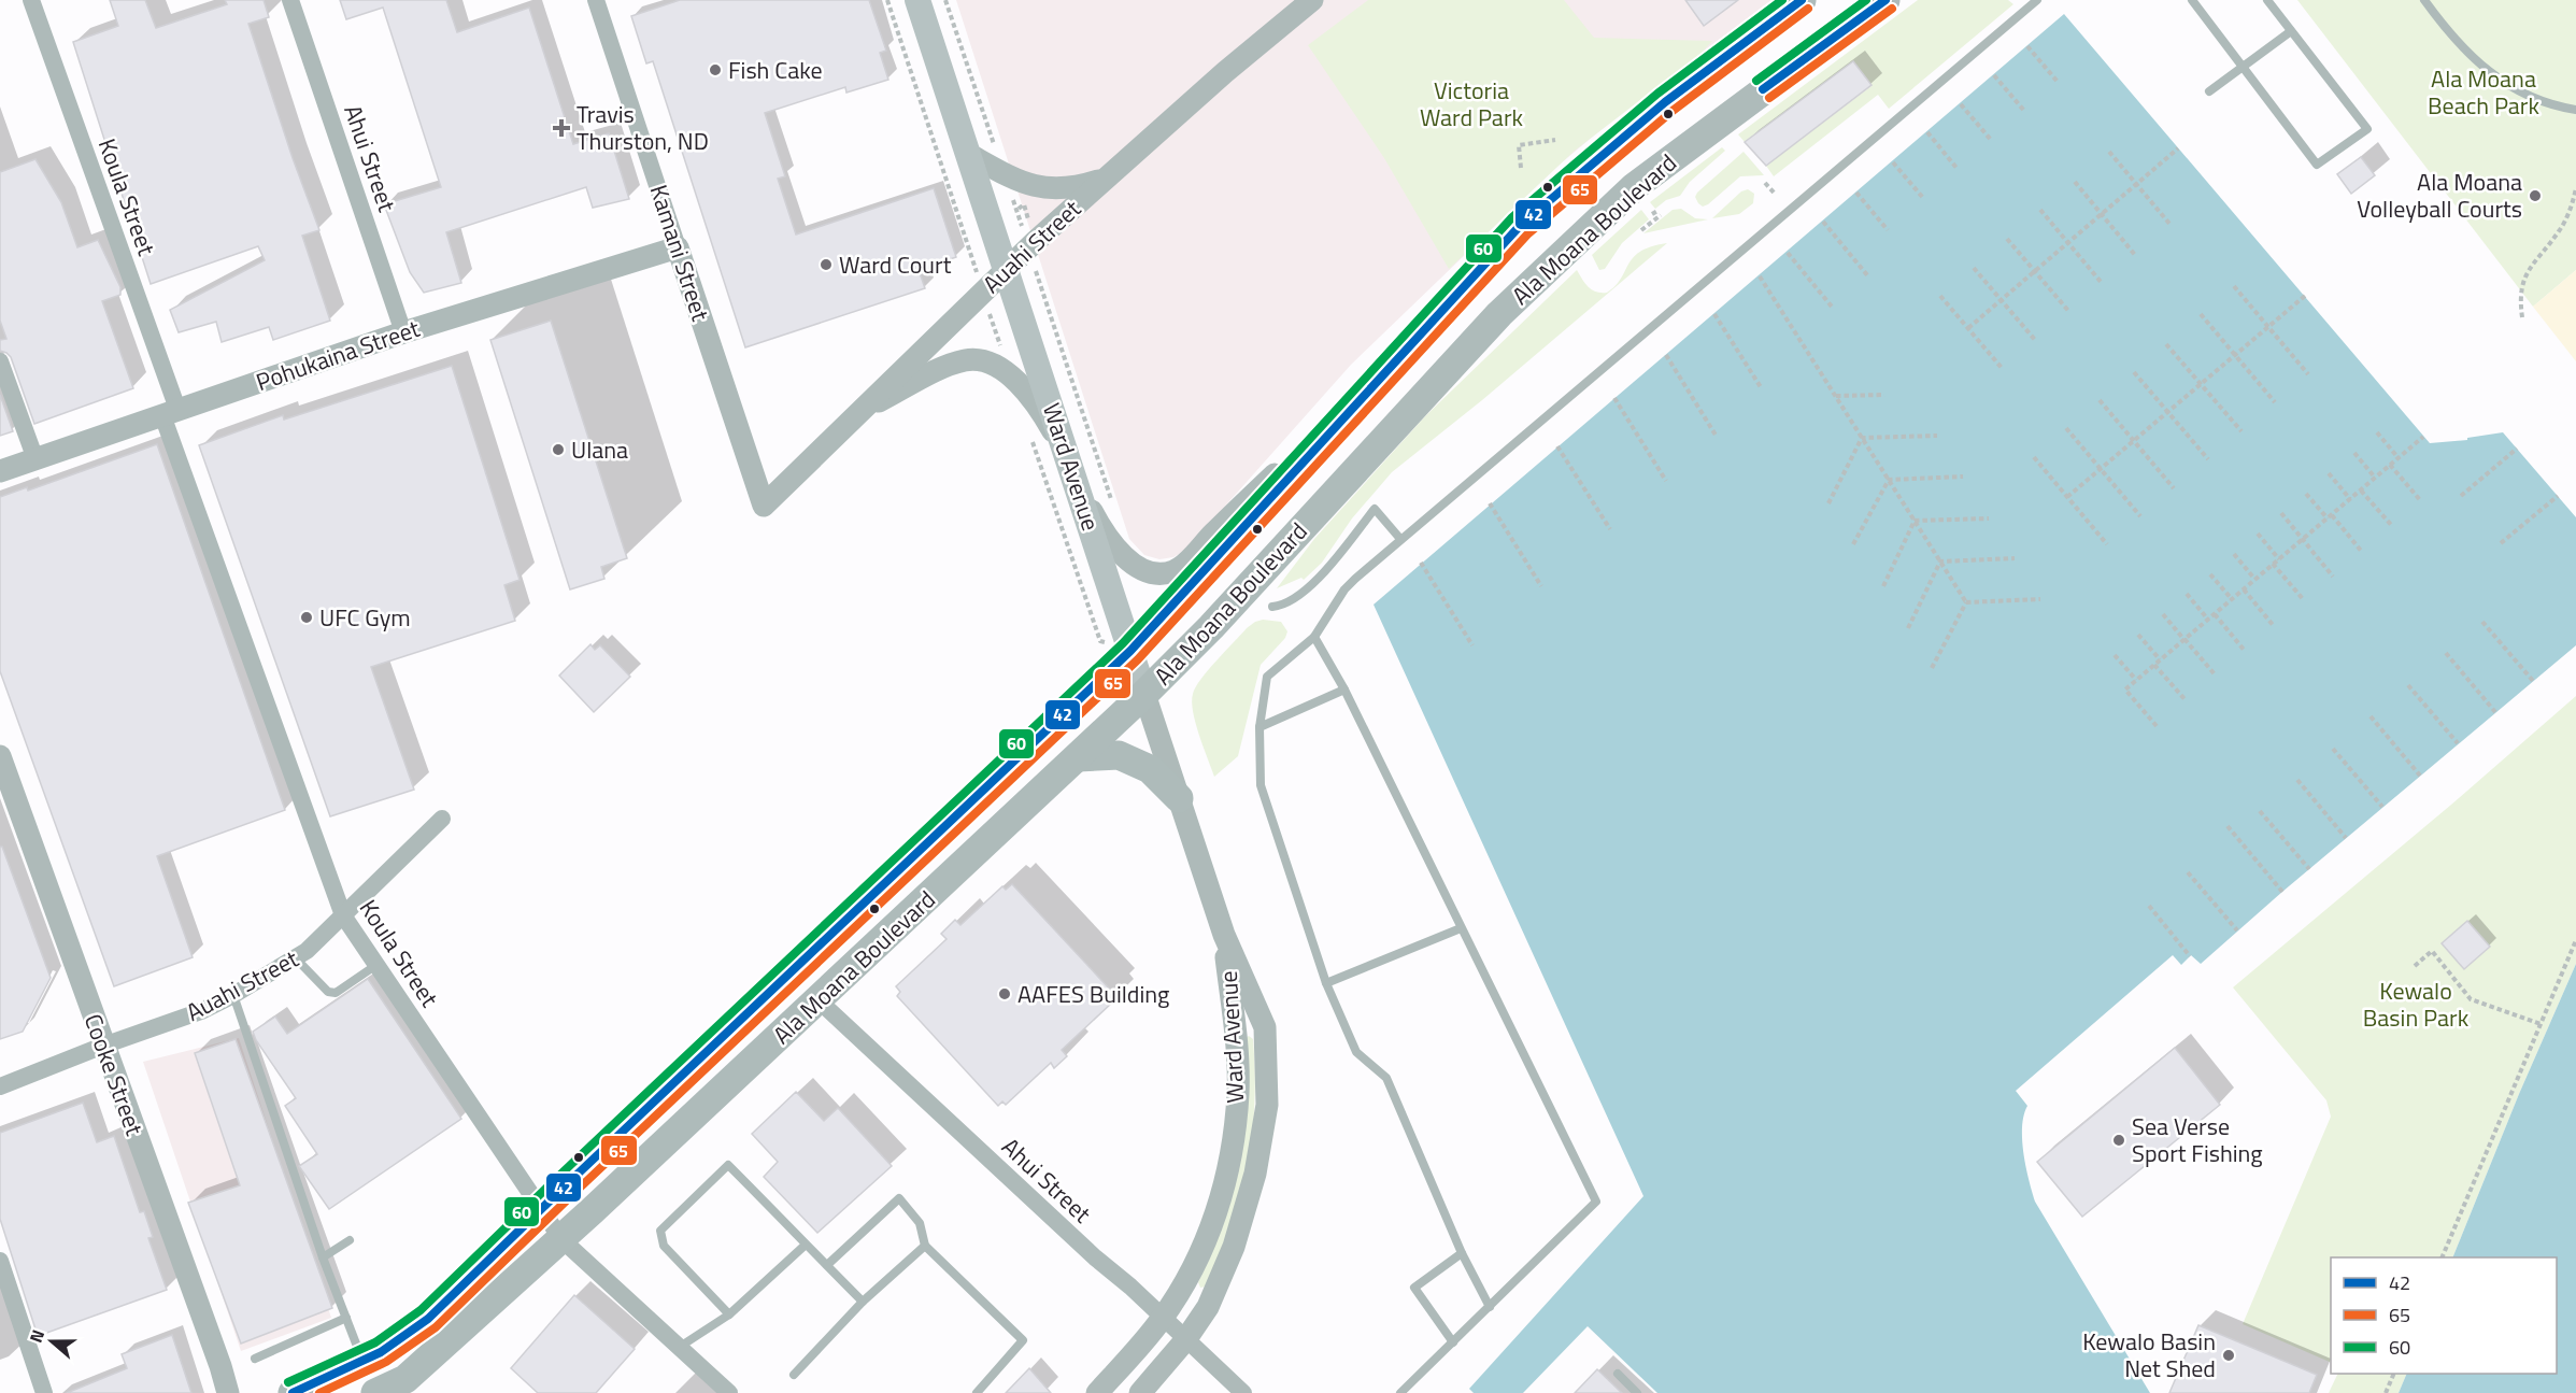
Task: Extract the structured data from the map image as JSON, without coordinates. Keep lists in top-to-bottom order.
{
  "streets": {
    "main road": ["Ala Moana Boulevard", "Ward Avenue"],
    "street": [
      "Ahui Street",
      "Koula Street",
      "Auahi Street",
      "Kamani Street",
      "Pohukaina Street",
      "Cooke Street"
    ]
  },
  "crossings": [
    ["Ahui Street", "Ala Moana Boulevard"],
    ["Ahui Street", "Pohukaina Street"],
    ["Ahui Street", "Ward Avenue"],
    ["Koula Street", "Ala Moana Boulevard"],
    ["Koula Street", "Auahi Street"],
    ["Koula Street", "Pohukaina Street"],
    ["Ala Moana Boulevard", "Ward Avenue"],
    ["Auahi Street", "Kamani Street"],
    ["Auahi Street", "Ward Avenue"],
    ["Auahi Street", "Cooke Street"],
    ["Kamani Street", "Pohukaina Street"]
  ],
  "parks": ["Ala Moana Beach Park", "Victoria Ward Park", "Kewalo Basin Park"],
  "places": {
    "other": [
      "Fish Cake",
      "Ala Moana Volleyball Courts",
      "Ward Court",
      "Ulana",
      "UFC Gym",
      "AAFES Building",
      "Sea Verse Sport Fishing",
      "Kewalo Basin Net Shed"
    ],
    "health": ["Travis Thurston, ND"]
  },
  "lines": ["transit line 42", "transit line 60", "transit line 65"],
  "legend": ["42", "65", "60"],
  "north": "left"
}
